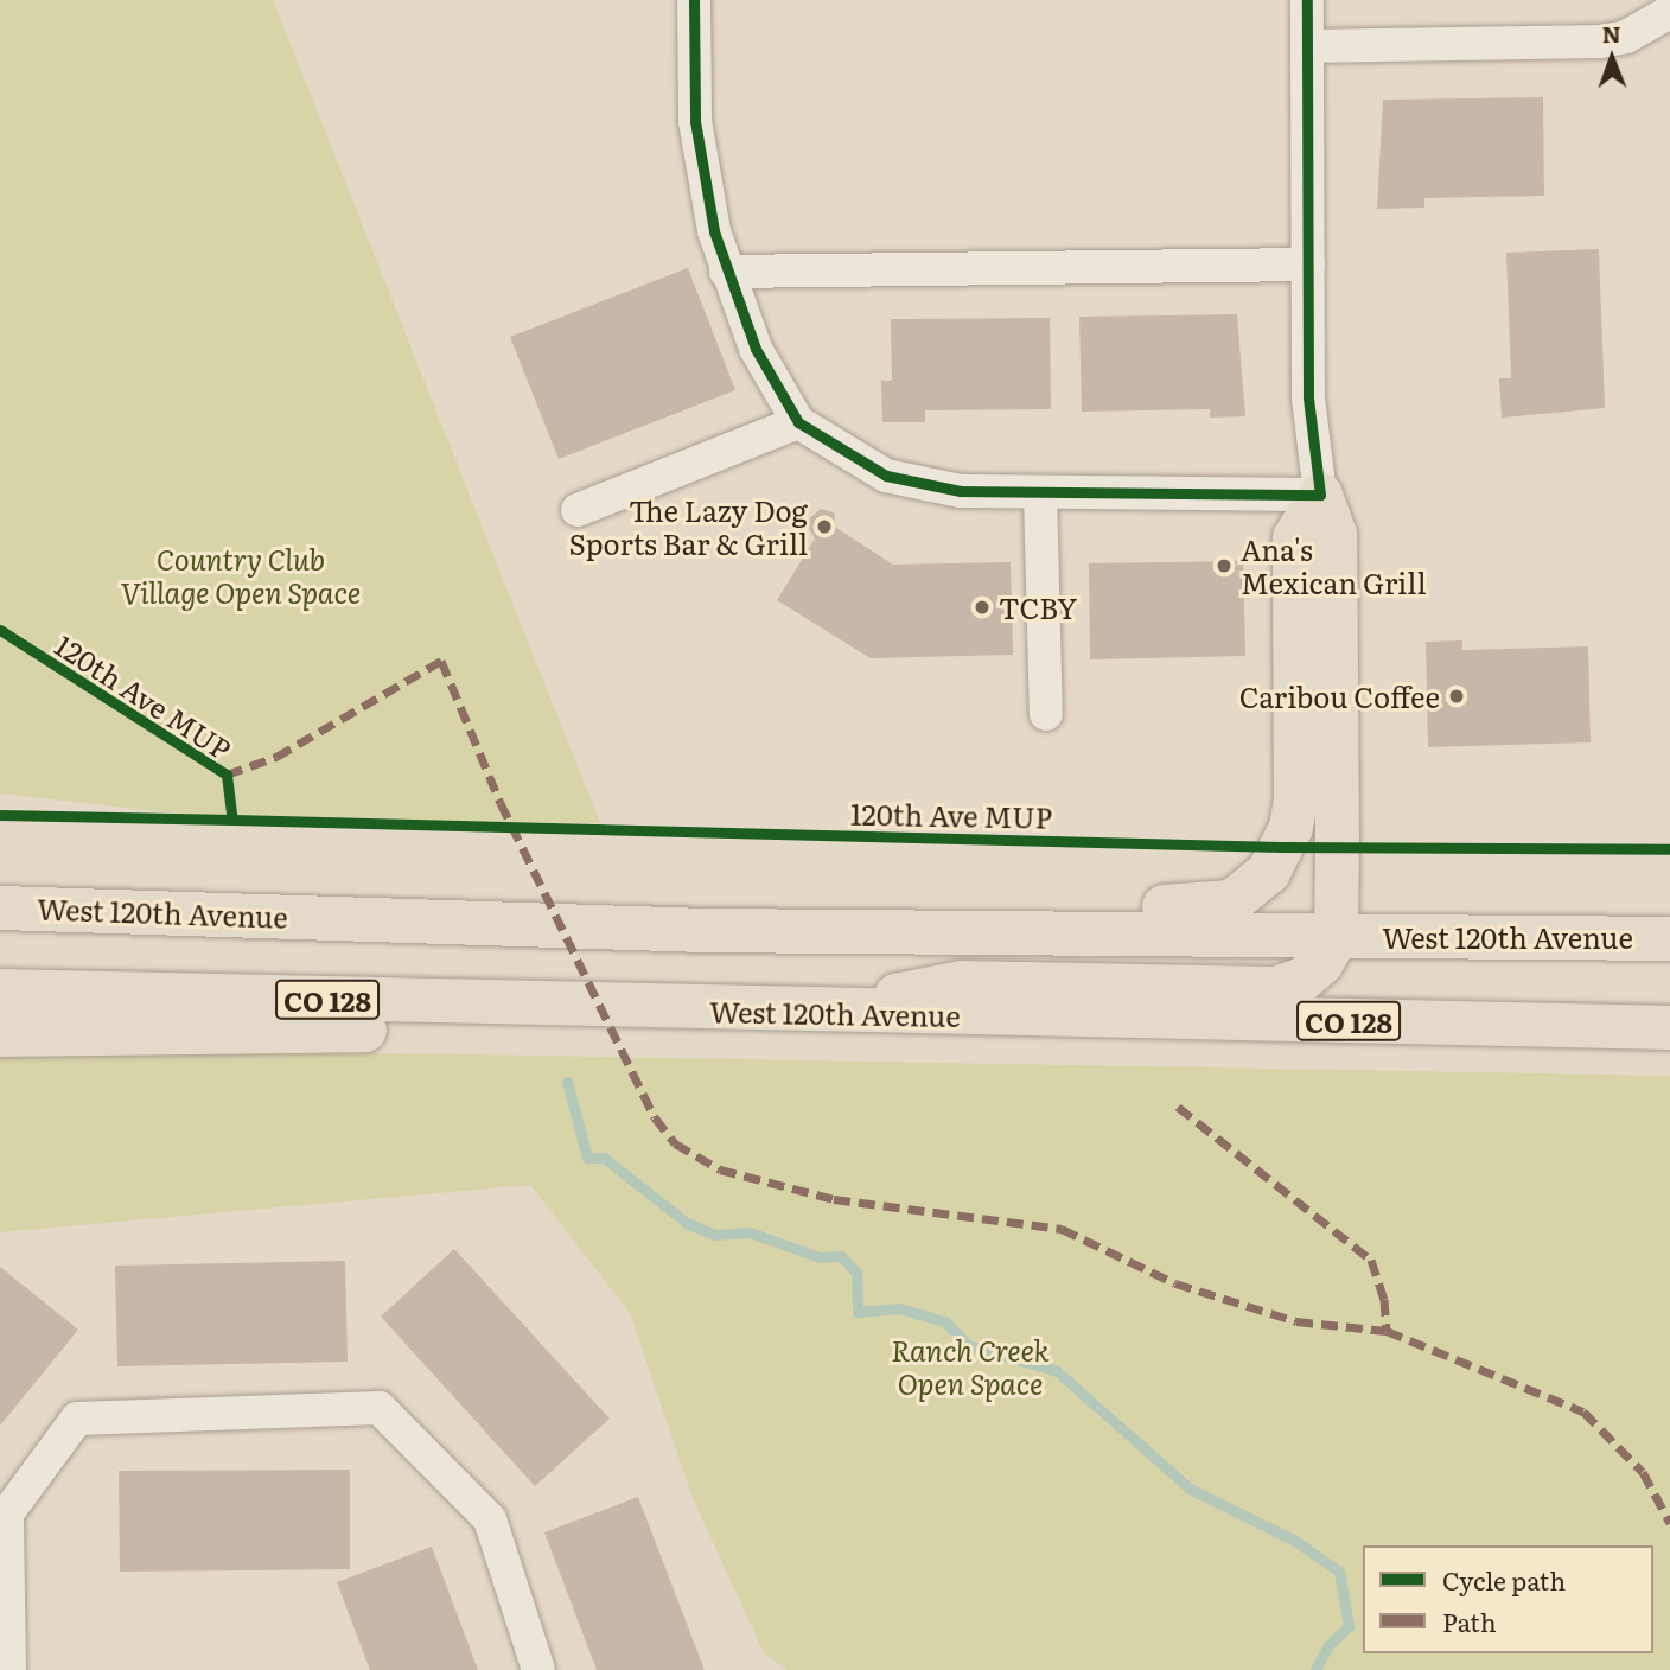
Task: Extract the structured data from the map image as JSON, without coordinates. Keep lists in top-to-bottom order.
{
  "streets": {
    "main road": ["West 120th Avenue", "CO 128"],
    "cycle path": ["120th Ave MUP"]
  },
  "parks": ["Country Club Village Open Space", "Ranch Creek Open Space"],
  "places": [
    "The Lazy Dog Sports Bar & Grill",
    "Ana's Mexican Grill",
    "TCBY",
    "Caribou Coffee"
  ],
  "legend": ["Cycle path", "Path"],
  "north": "top"
}
